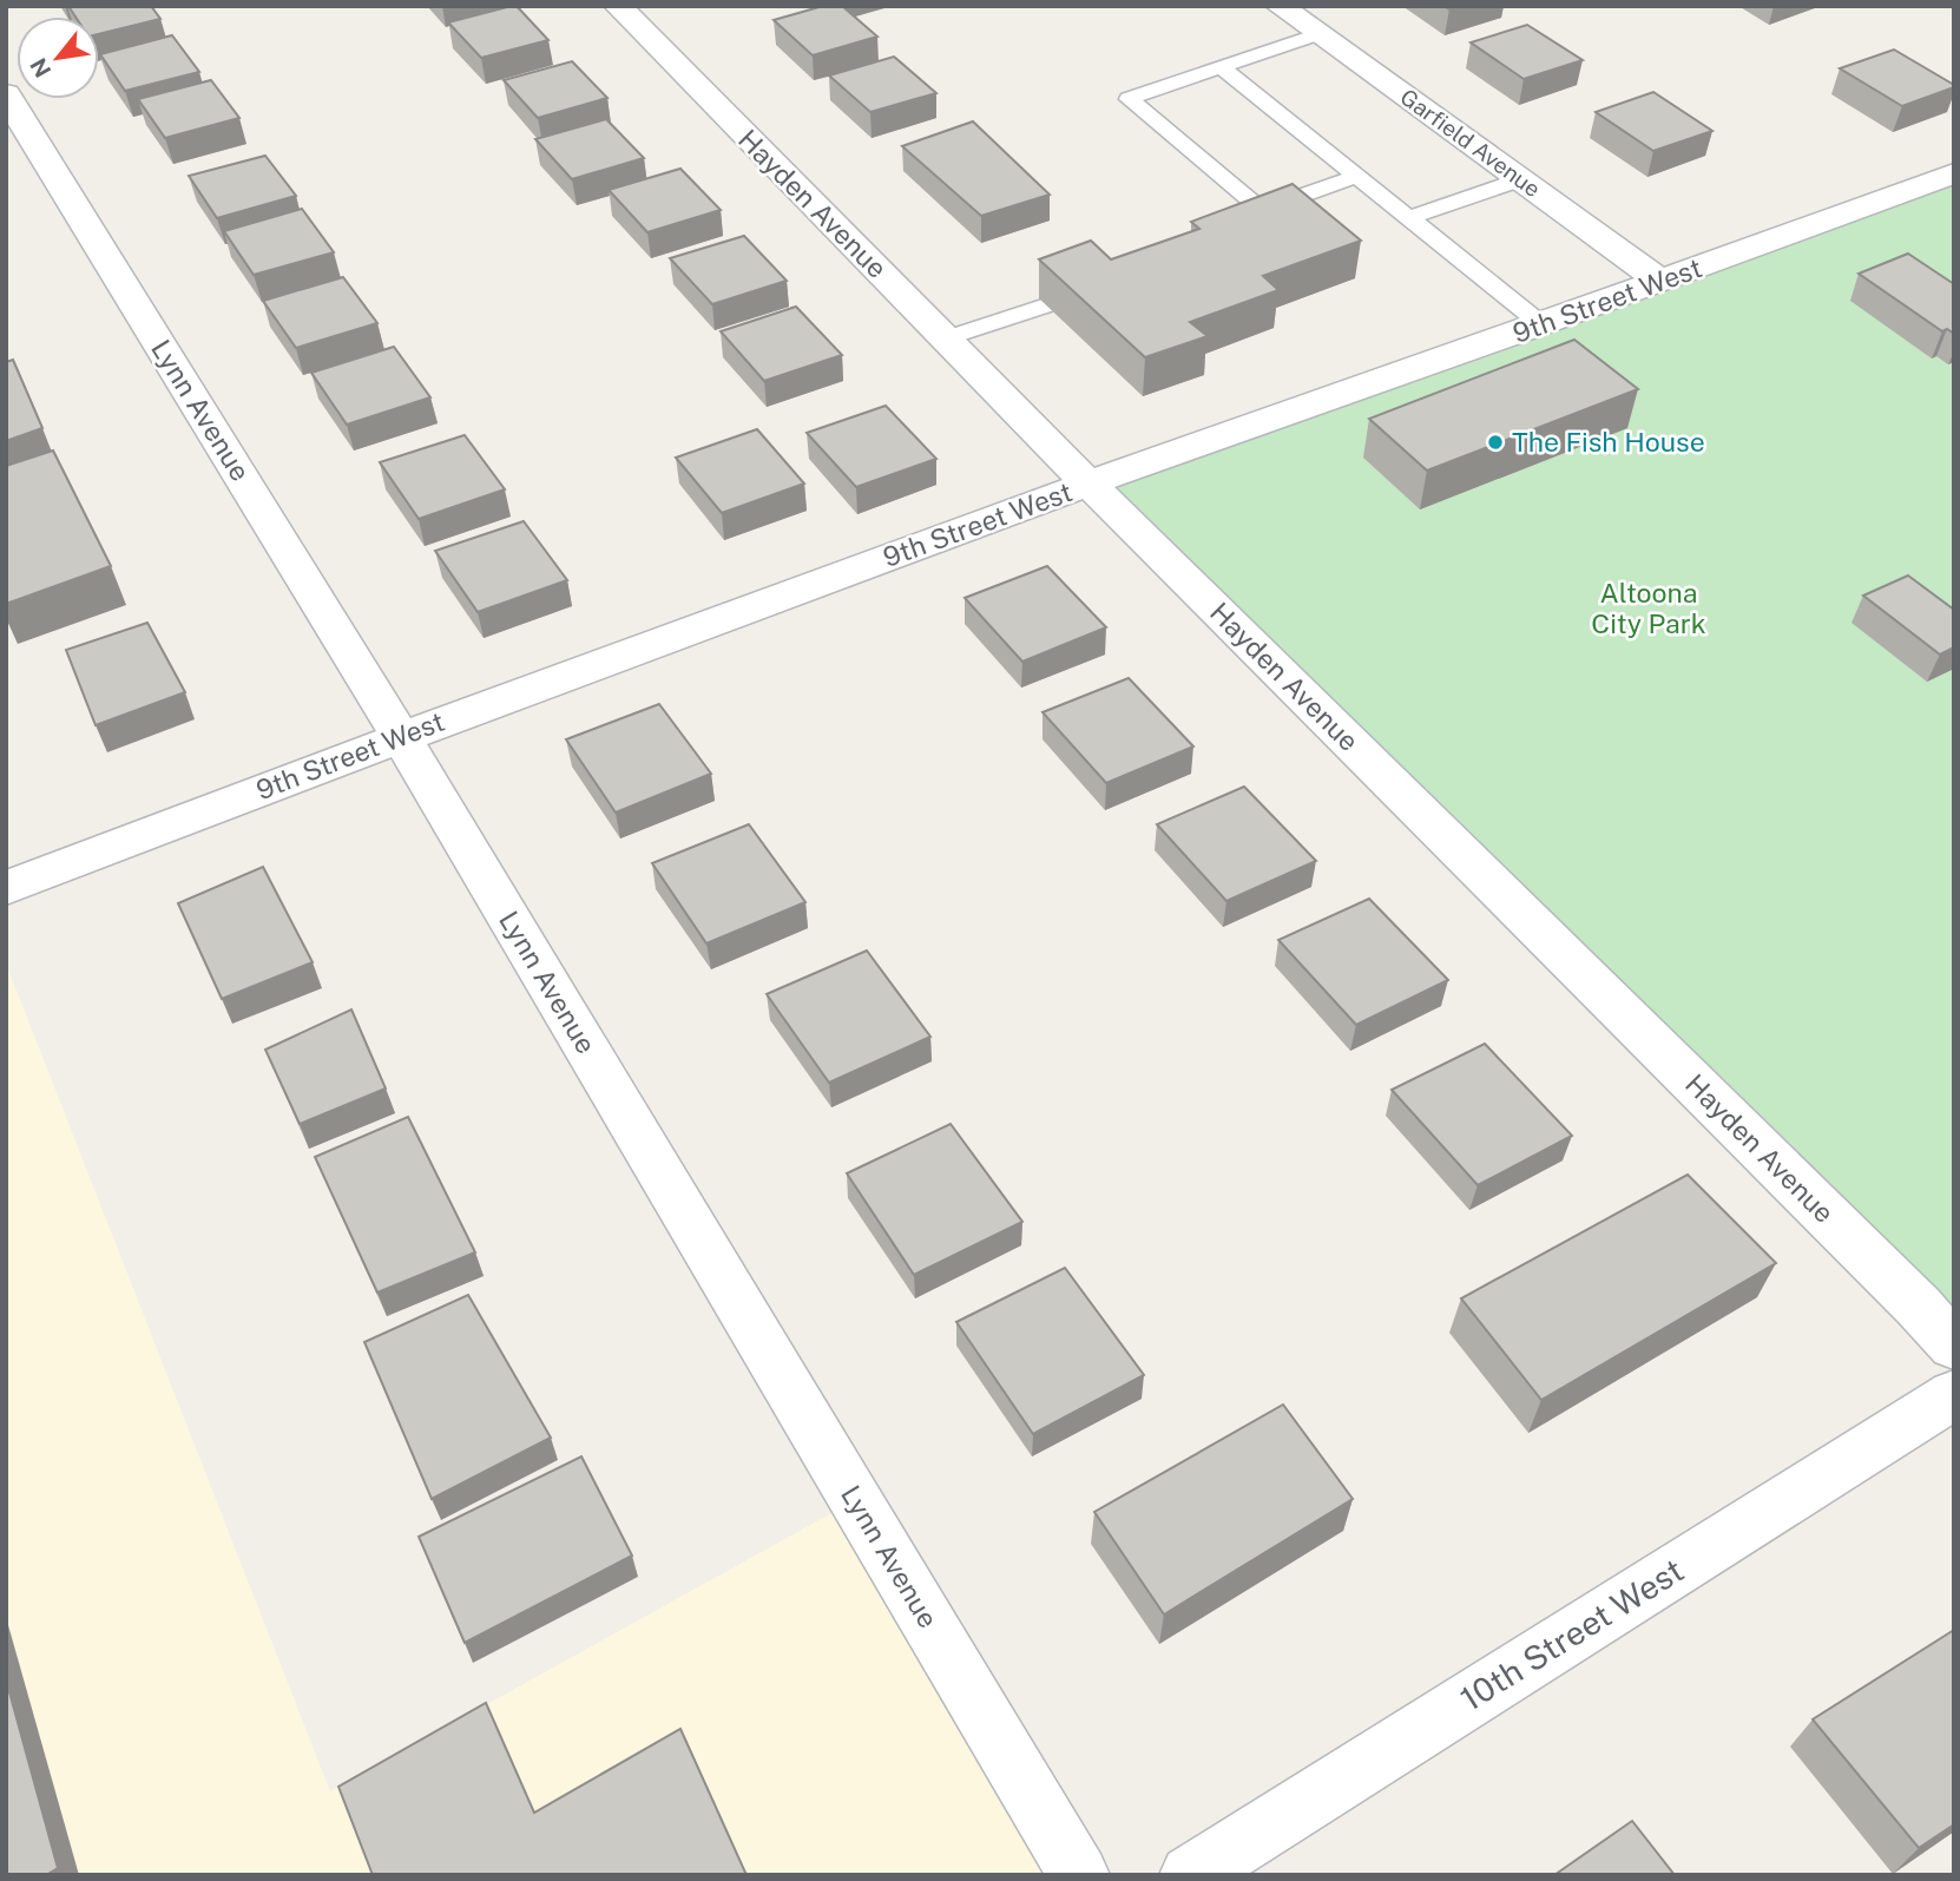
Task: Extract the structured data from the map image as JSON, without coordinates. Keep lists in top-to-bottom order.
{
  "streets": {
    "street": [
      "Garfield Avenue",
      "Hayden Avenue",
      "9th Street West",
      "Lynn Avenue",
      "10th Street West"
    ]
  },
  "crossings": [
    ["Garfield Avenue", "9th Street West"],
    ["Hayden Avenue", "9th Street West"],
    ["9th Street West", "Lynn Avenue"]
  ],
  "parks": ["Altoona City Park"],
  "places": ["The Fish House"],
  "north": "bottom left"
}
